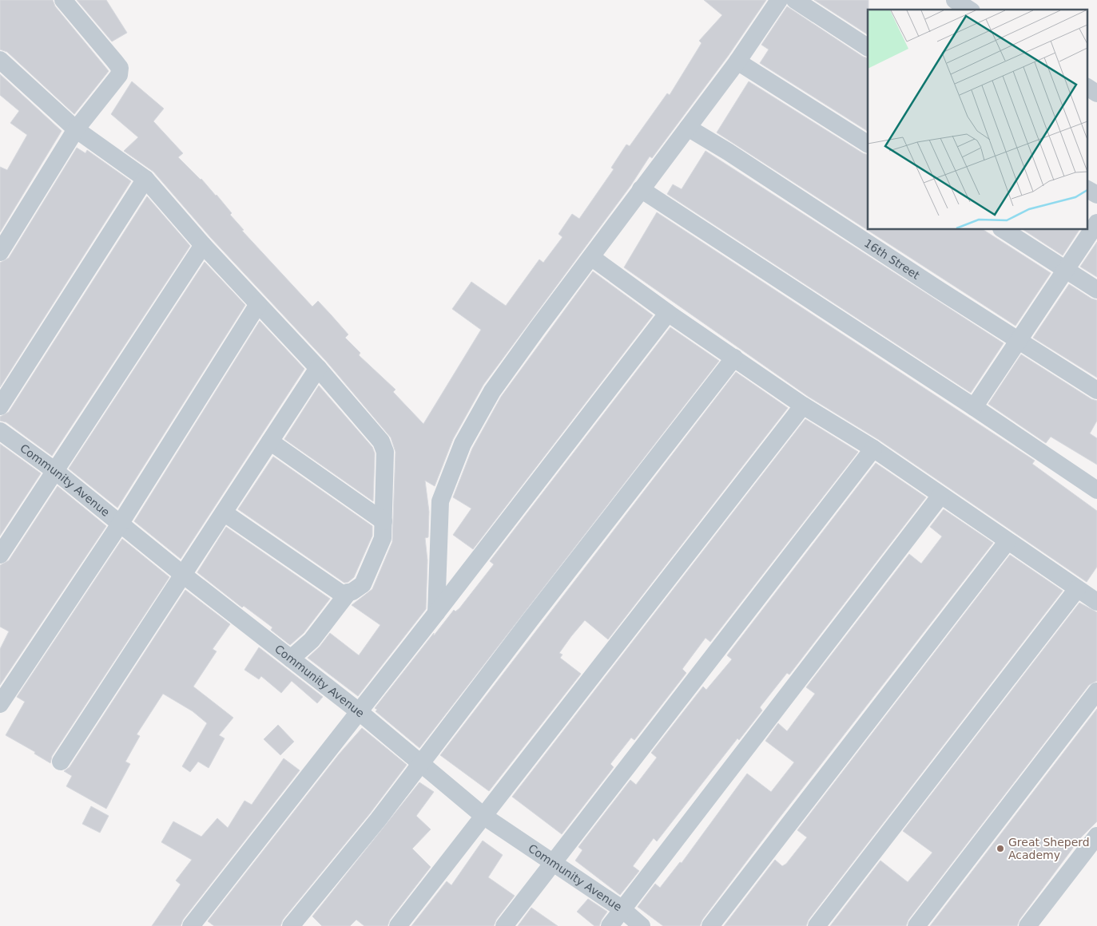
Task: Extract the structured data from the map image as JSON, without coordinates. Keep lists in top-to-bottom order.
{
  "streets": {
    "street": ["16th Street", "Community Avenue"]
  },
  "places": ["Great Sheperd Academy"]
}
